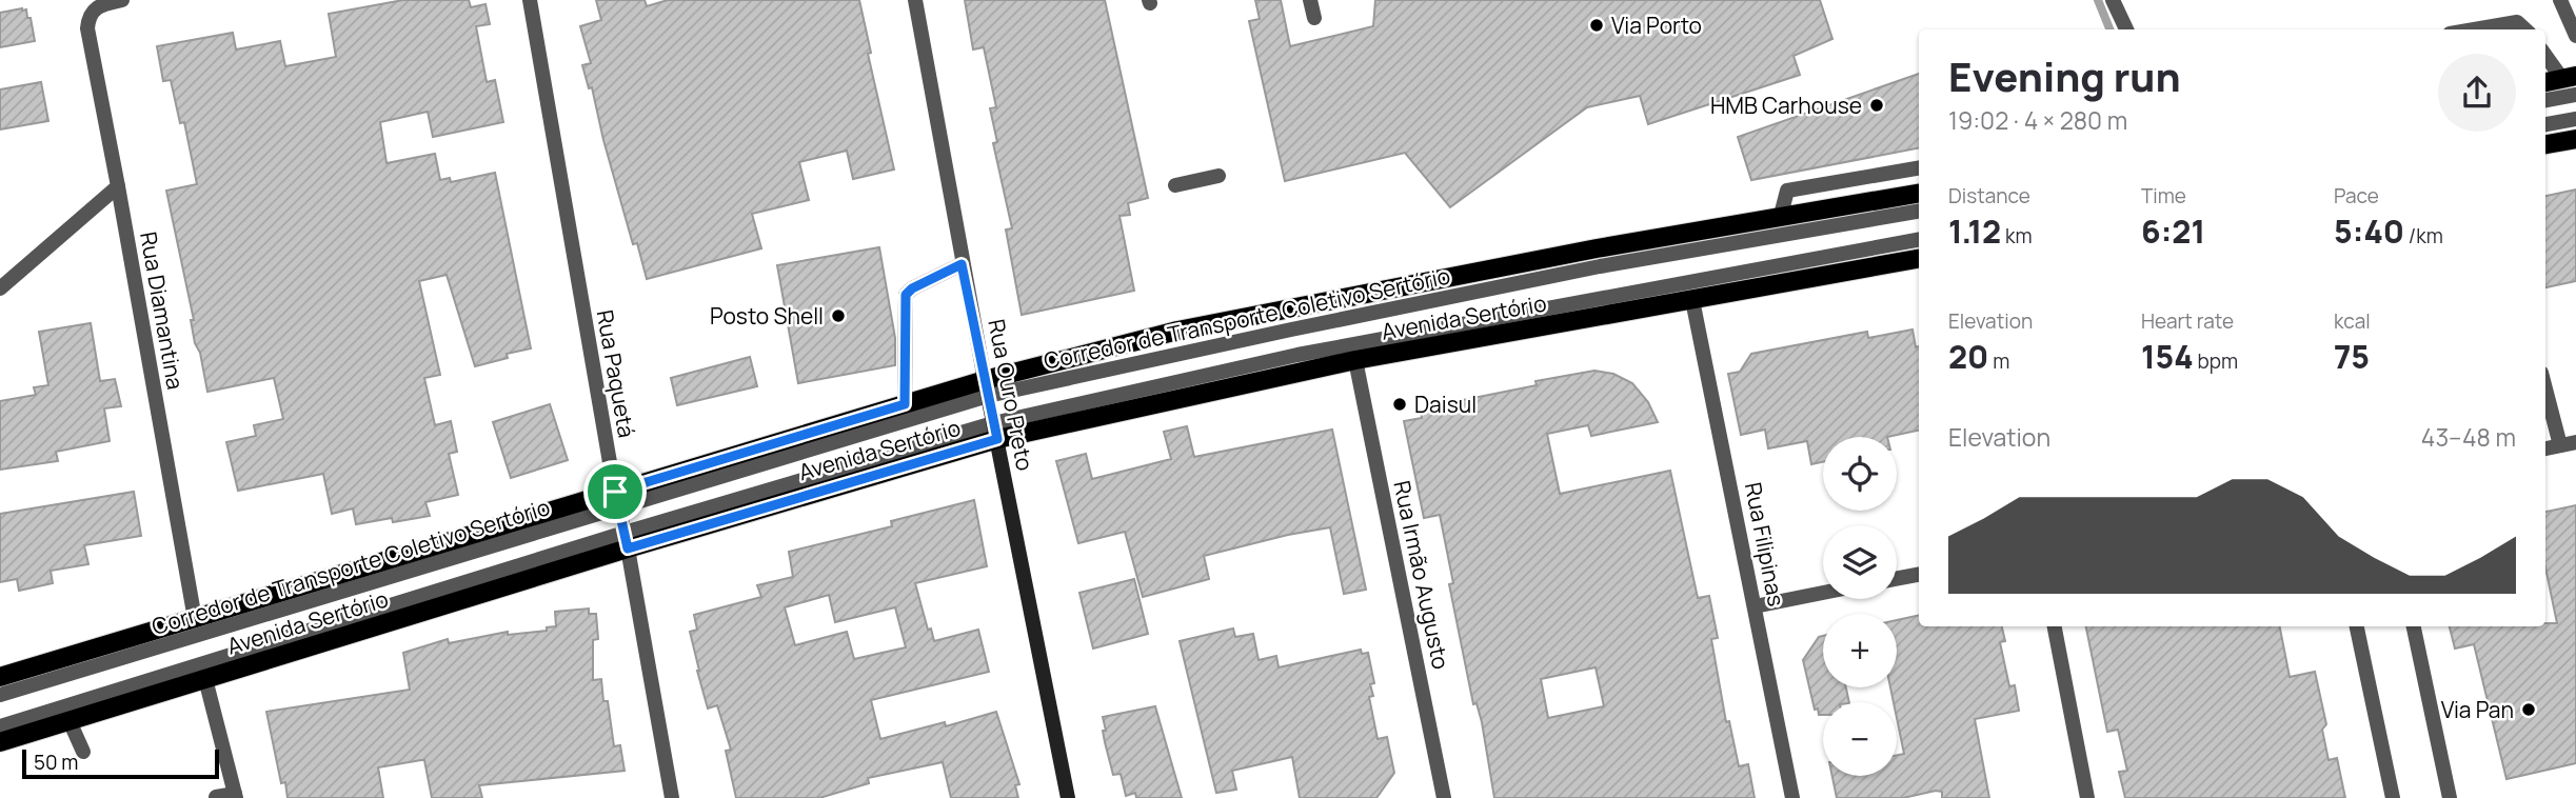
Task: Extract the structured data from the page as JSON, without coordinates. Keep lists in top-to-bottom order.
{
  "streets": {
    "main road": ["Avenida Sertório", "Rua Ouro Preto"],
    "street": [
      "Rua Diamantina",
      "Corredor de Transporte Coletivo Sertório",
      "Rua Paquetá",
      "Rua Filipinas",
      "Rua Irmão Augusto"
    ]
  },
  "crossings": [
    ["Rua Diamantina", "Avenida Sertório"],
    ["Rua Diamantina", "Corredor de Transporte Coletivo Sertório"],
    ["Avenida Sertório", "Corredor de Transporte Coletivo Sertório"],
    ["Avenida Sertório", "Rua Paquetá"],
    ["Avenida Sertório", "Rua Ouro Preto"],
    ["Avenida Sertório", "Rua Filipinas"],
    ["Avenida Sertório", "Rua Irmão Augusto"],
    ["Corredor de Transporte Coletivo Sertório", "Rua Paquetá"],
    ["Corredor de Transporte Coletivo Sertório", "Rua Ouro Preto"]
  ],
  "places": [
    "Via Porto",
    "HMB Carhouse",
    "Posto Shell",
    "Daisul",
    "Via Pan"
  ],
  "scale_bar": "50 m",
  "page": {
    "heading": ["Evening run", "19:02 · 4 × 280 m"],
    "stats": [
      ["Distance", "1.12 km"],
      ["Time", "6:21"],
      ["Pace", "5:40 /km"],
      ["Elevation", "20 m"],
      ["Heart rate", "154 bpm"],
      ["kcal", "75"]
    ],
    "chart": ["Elevation", "43–48 m"],
    "map_buttons": ["+", "−"],
    "scale": "50 m"
  }
}
